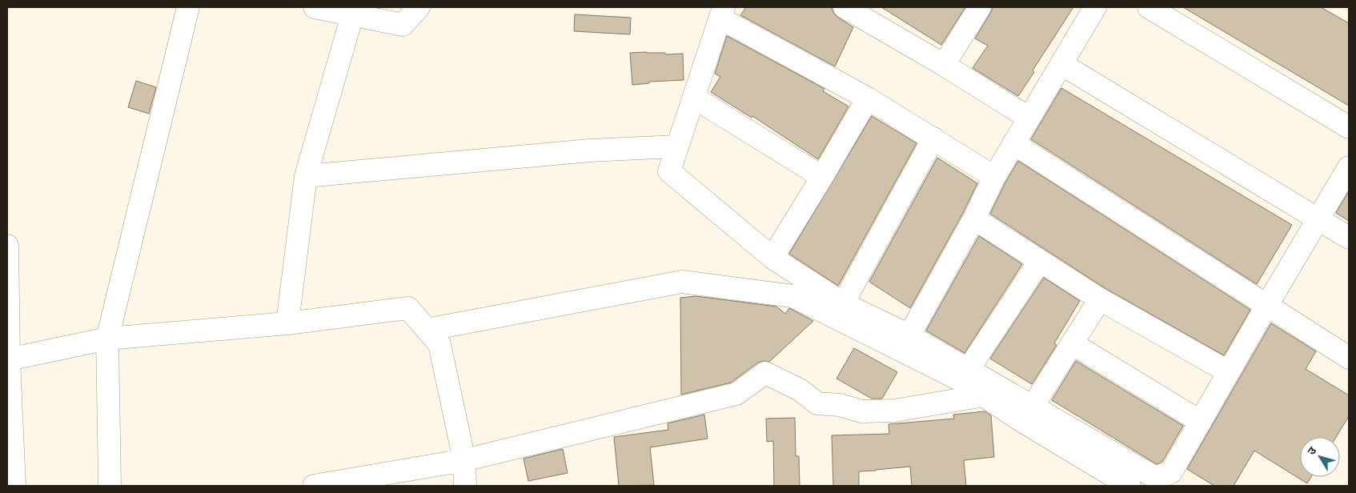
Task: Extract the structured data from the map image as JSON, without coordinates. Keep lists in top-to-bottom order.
{
  "north": "top left"
}
